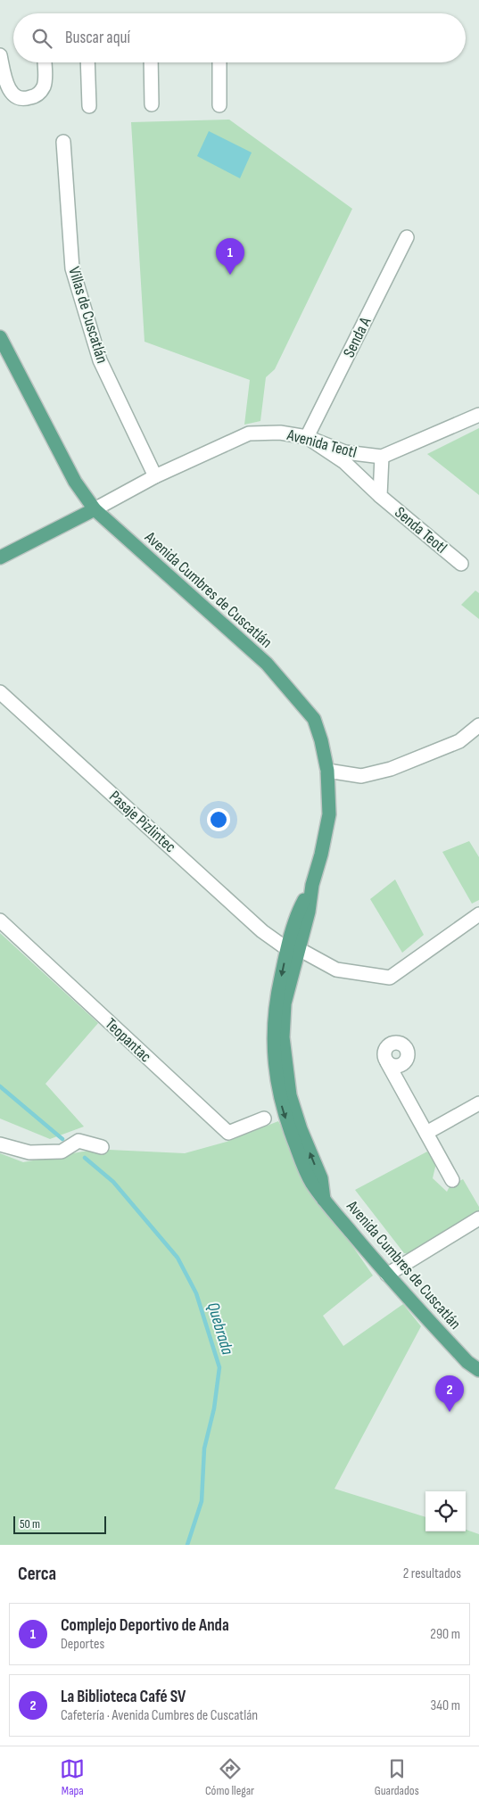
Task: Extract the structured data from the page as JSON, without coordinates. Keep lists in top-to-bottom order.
{
  "streets": {
    "main road": ["Avenida Cumbres de Cuscatlán"],
    "street": [
      "Villas de Cuscatlán",
      "Senda A",
      "Avenida Teotl",
      "Senda Teotl",
      "Pasaje Pizlintec",
      "Teopantac"
    ]
  },
  "crossings": [
    ["Villas de Cuscatlán", "Avenida Teotl"],
    ["Senda A", "Avenida Teotl"],
    ["Senda A", "Senda Teotl"],
    ["Avenida Teotl", "Senda Teotl"],
    ["Avenida Teotl", "Avenida Cumbres de Cuscatlán"],
    ["Avenida Cumbres de Cuscatlán", "Pasaje Pizlintec"]
  ],
  "water": ["Quebrada"],
  "scale_bar": "50 m",
  "page": {
    "search": "Buscar aquí",
    "pins": ["1", "2"],
    "scale": "50 m",
    "heading": ["Cerca", "2 resultados"],
    "list": [
      {
        "mark": "1",
        "name": "Complejo Deportivo de Anda",
        "note": "Deportes",
        "value": "290 m"
      },
      {
        "mark": "2",
        "name": "La Biblioteca Café SV",
        "note": "Cafetería · Avenida Cumbres de Cuscatlán",
        "value": "340 m"
      }
    ],
    "nav": ["Mapa", "Cómo llegar", "Guardados"]
  }
}
